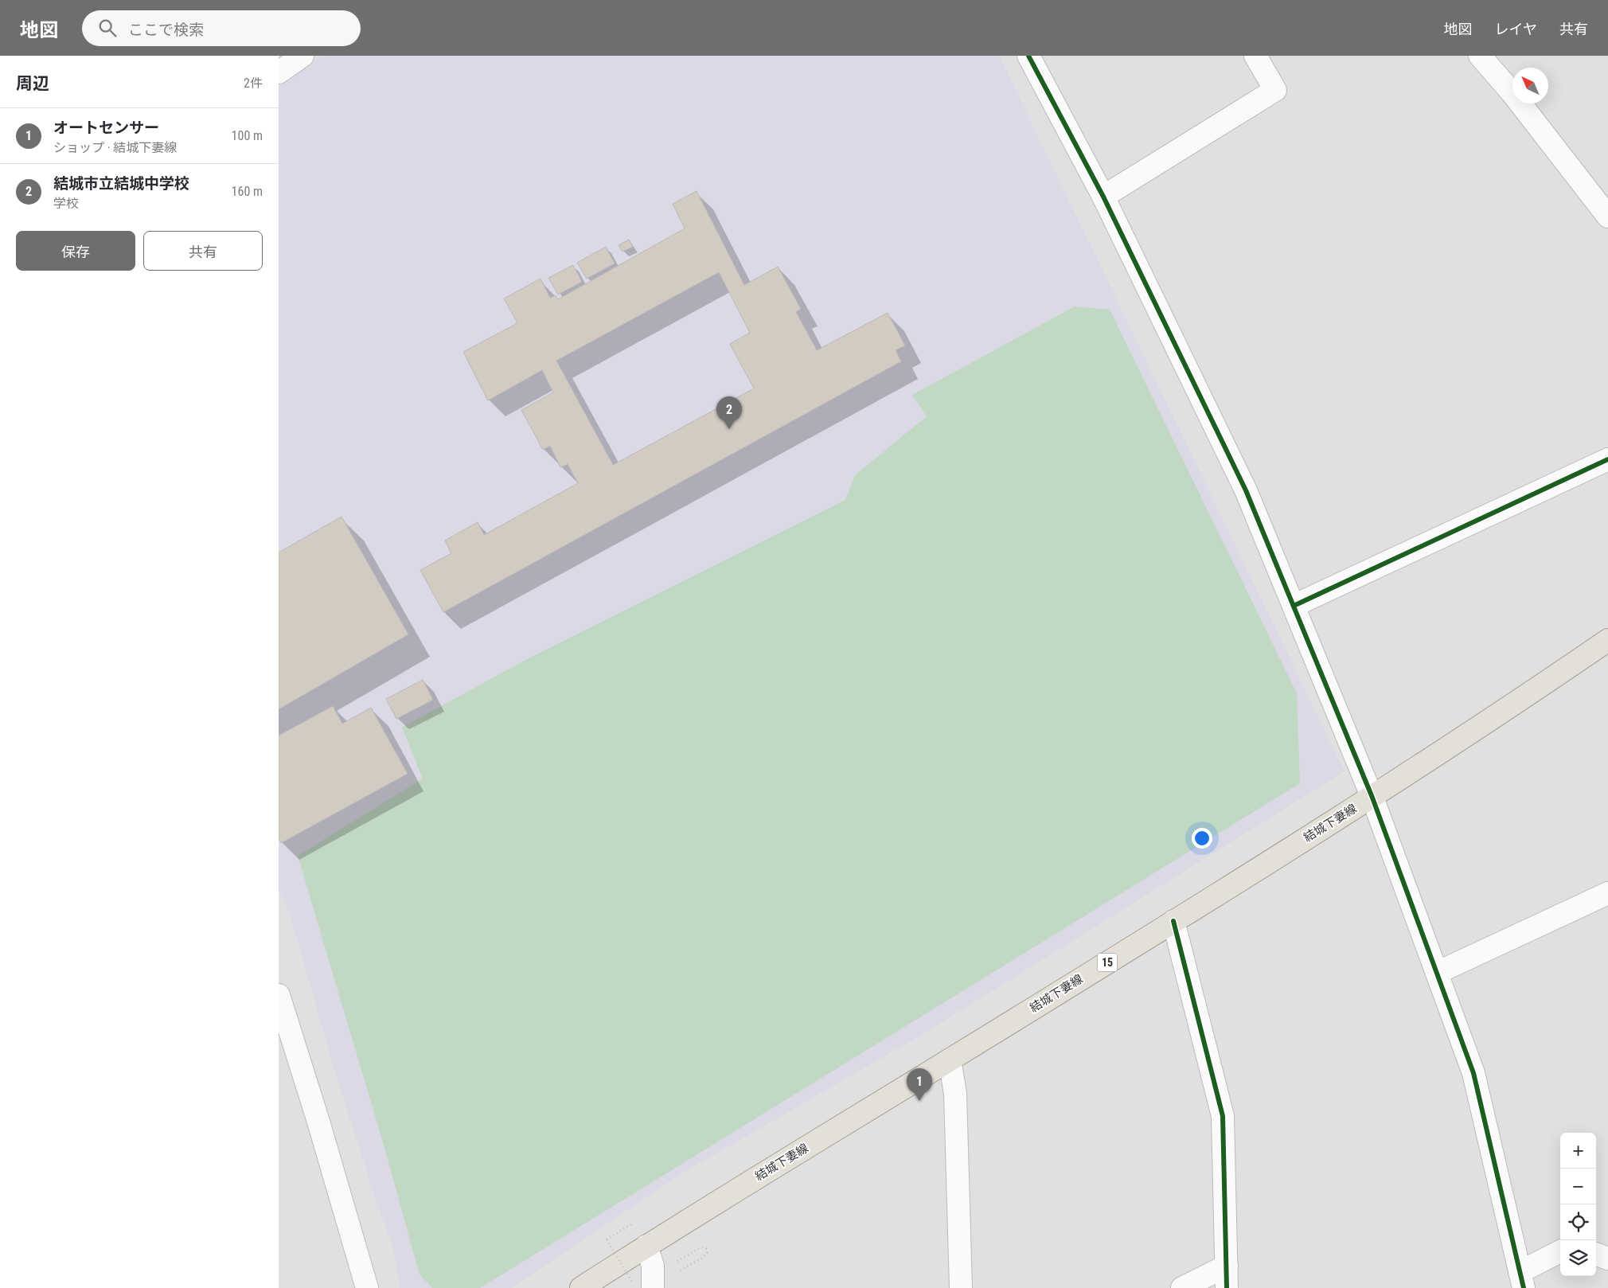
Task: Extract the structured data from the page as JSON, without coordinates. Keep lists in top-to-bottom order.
{
  "streets": {
    "main road": ["結城下妻線", "15"]
  },
  "north": "top left",
  "page": {
    "header": "地図",
    "search": "ここで検索",
    "nav": ["地図", "レイヤ", "共有"],
    "heading": ["周辺", "2件"],
    "list": [
      {
        "mark": "1",
        "name": "オートセンサー",
        "note": "ショップ · 結城下妻線",
        "value": "100 m"
      },
      {
        "mark": "2",
        "name": "結城市立結城中学校",
        "note": "学校",
        "value": "160 m"
      }
    ],
    "buttons": ["保存", "共有"],
    "pins": ["2", "1"],
    "map_buttons": ["+", "−"]
  }
}
